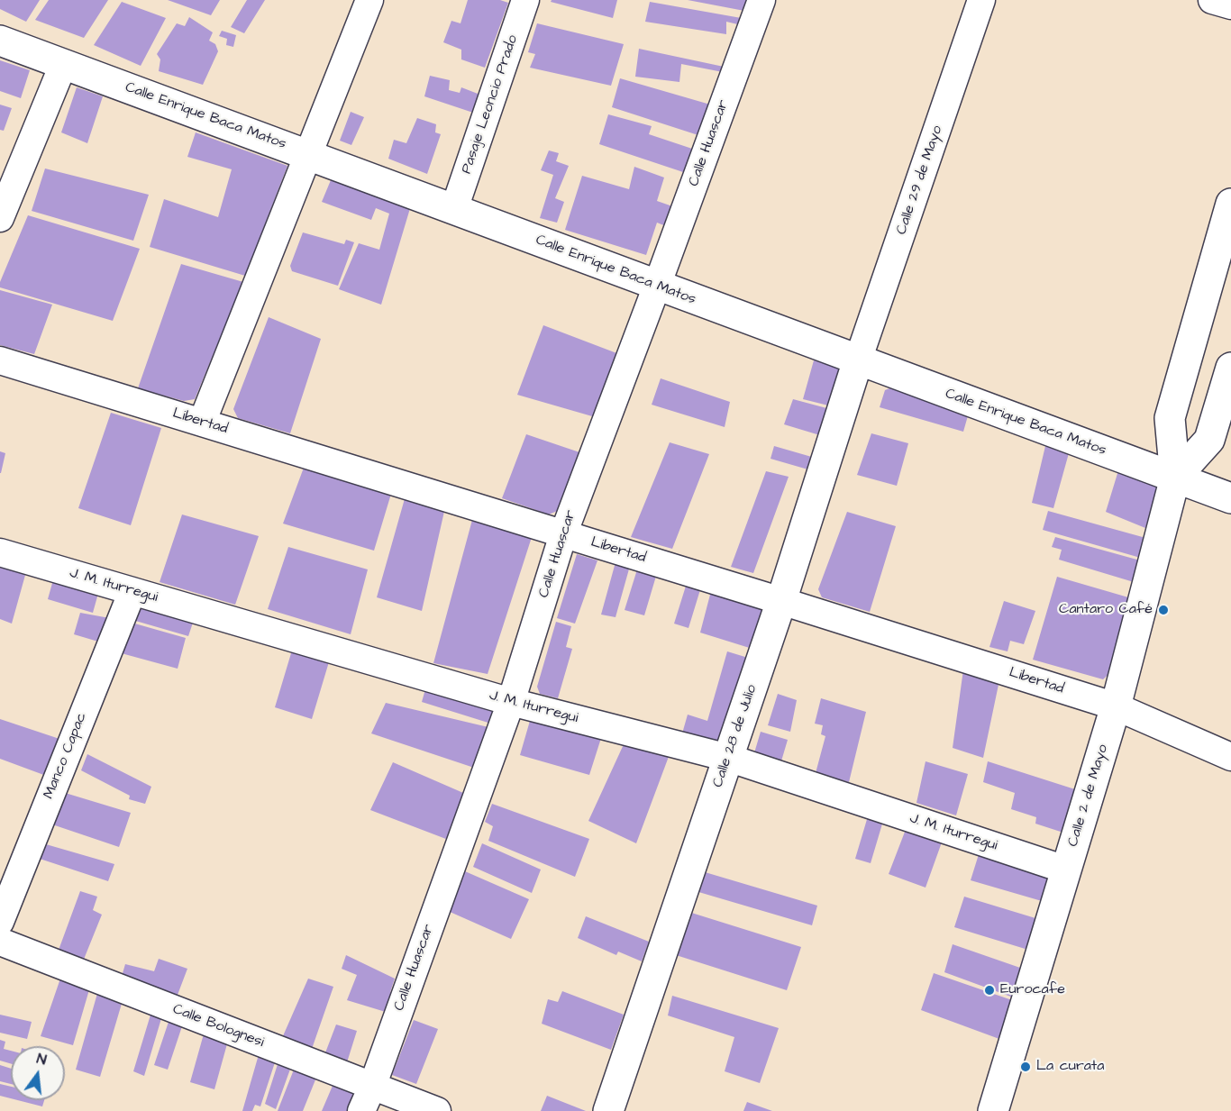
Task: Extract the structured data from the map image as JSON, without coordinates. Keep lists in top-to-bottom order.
{
  "streets": {
    "street": [
      "Pasaje Leoncio Prado",
      "Calle Enrique Baca Matos",
      "Calle Huascar",
      "Calle 29 de Mayo",
      "Libertad",
      "J. M. Iturregui",
      "Calle 28 de Julio",
      "Manco Capac",
      "Calle 2 de Mayo",
      "Calle Bolognesi"
    ]
  },
  "crossings": [
    ["Pasaje Leoncio Prado", "Calle Enrique Baca Matos"],
    ["Calle Enrique Baca Matos", "Calle Huascar"],
    ["Calle Enrique Baca Matos", "Calle 29 de Mayo"],
    ["Calle Enrique Baca Matos", "Calle 28 de Julio"],
    ["Calle Enrique Baca Matos", "Calle 2 de Mayo"],
    ["Calle Huascar", "Libertad"],
    ["Calle Huascar", "J. M. Iturregui"],
    ["Calle Huascar", "Calle Bolognesi"],
    ["Calle 29 de Mayo", "Calle 28 de Julio"],
    ["Libertad", "Calle 28 de Julio"],
    ["Libertad", "Calle 2 de Mayo"],
    ["J. M. Iturregui", "Calle 28 de Julio"],
    ["J. M. Iturregui", "Manco Capac"],
    ["J. M. Iturregui", "Calle 2 de Mayo"]
  ],
  "places": ["Cantaro Café", "Eurocafe", "La curata"],
  "north": "top"
}
